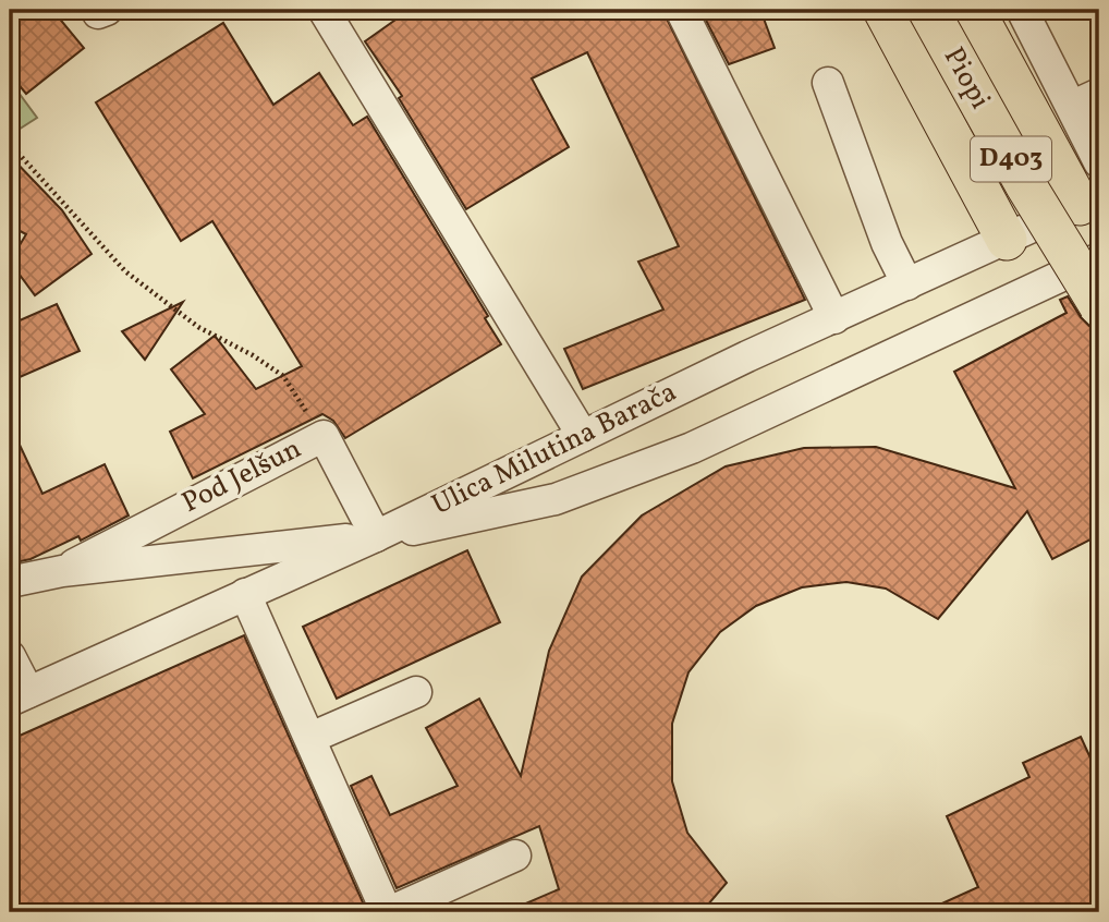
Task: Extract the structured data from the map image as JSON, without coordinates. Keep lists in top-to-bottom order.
{
  "streets": {
    "main road": ["Piopi", "D403"],
    "street": ["Ulica Milutina Barača", "Pod Jelšun"]
  },
  "crossings": [
    ["Ulica Milutina Barača", "Pod Jelšun"]
  ]
}
